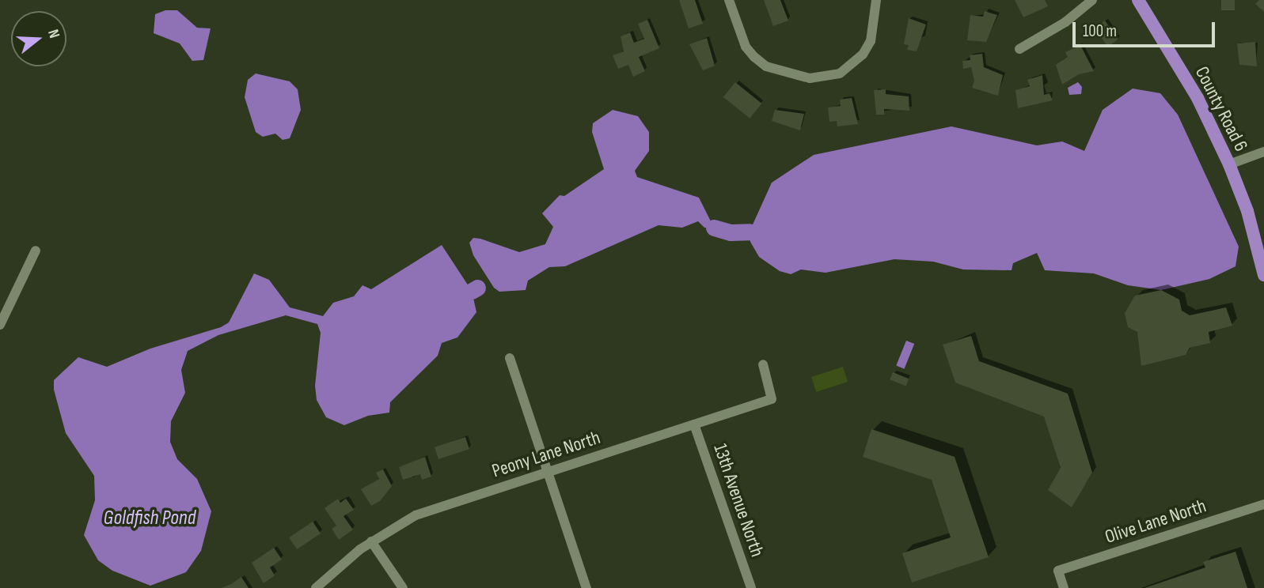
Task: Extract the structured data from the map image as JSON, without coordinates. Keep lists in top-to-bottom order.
{
  "streets": {
    "main road": ["County Road 6"],
    "street": ["Peony Lane North", "13th Avenue North", "Olive Lane North"]
  },
  "crossings": [
    ["Peony Lane North", "13th Avenue North"]
  ],
  "water": ["Goldfish Pond"],
  "scale_bar": "100 m",
  "north": "right"
}
